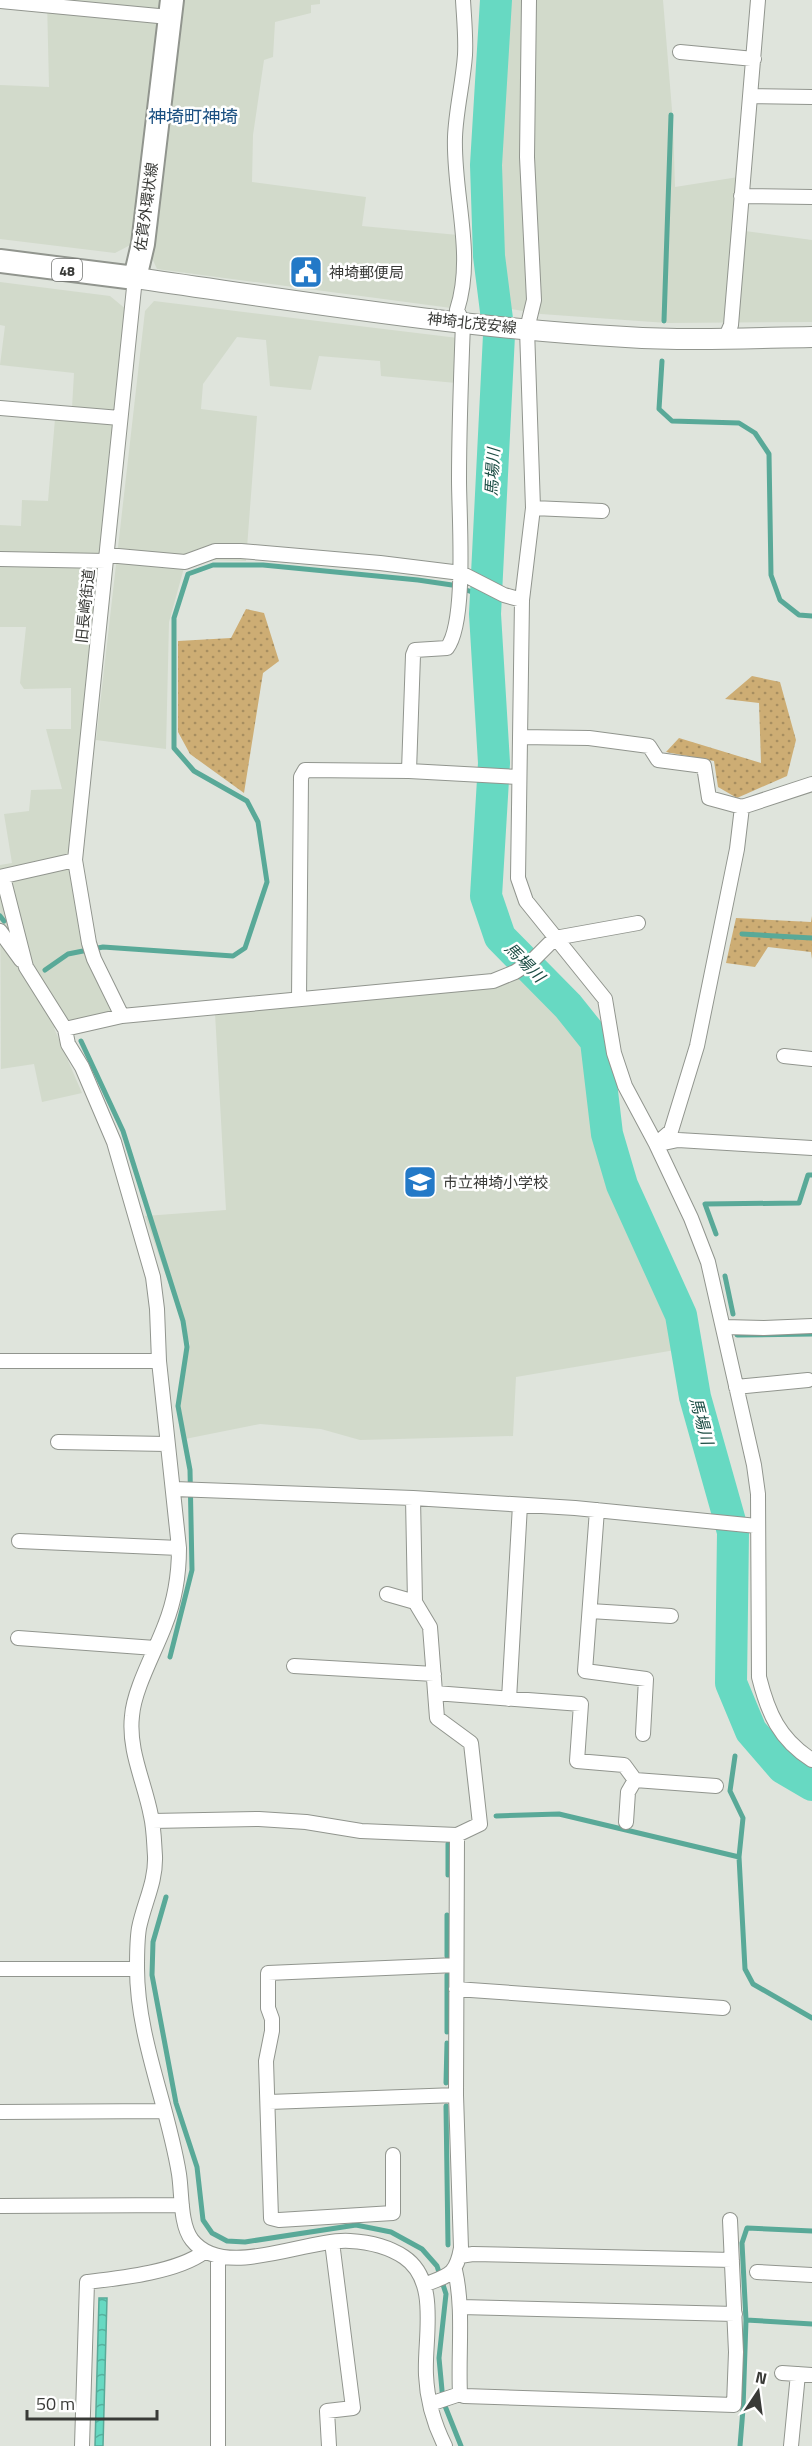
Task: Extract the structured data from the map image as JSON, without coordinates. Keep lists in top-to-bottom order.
{
  "streets": {
    "main road": ["佐賀外環状線", "48", "神埼北茂安線"],
    "street": ["旧長崎街道"]
  },
  "crossings": [
    ["佐賀外環状線", "48"],
    ["佐賀外環状線", "神埼北茂安線"],
    ["佐賀外環状線", "旧長崎街道"],
    ["48", "神埼北茂安線"],
    ["48", "旧長崎街道"],
    ["神埼北茂安線", "旧長崎街道"]
  ],
  "districts": ["神埼町神埼"],
  "water": ["馬場川"],
  "places": {
    "public building": ["神埼郵便局"],
    "school or university": ["市立神埼小学校"]
  },
  "scale_bar": "50 m",
  "north": "top"
}
